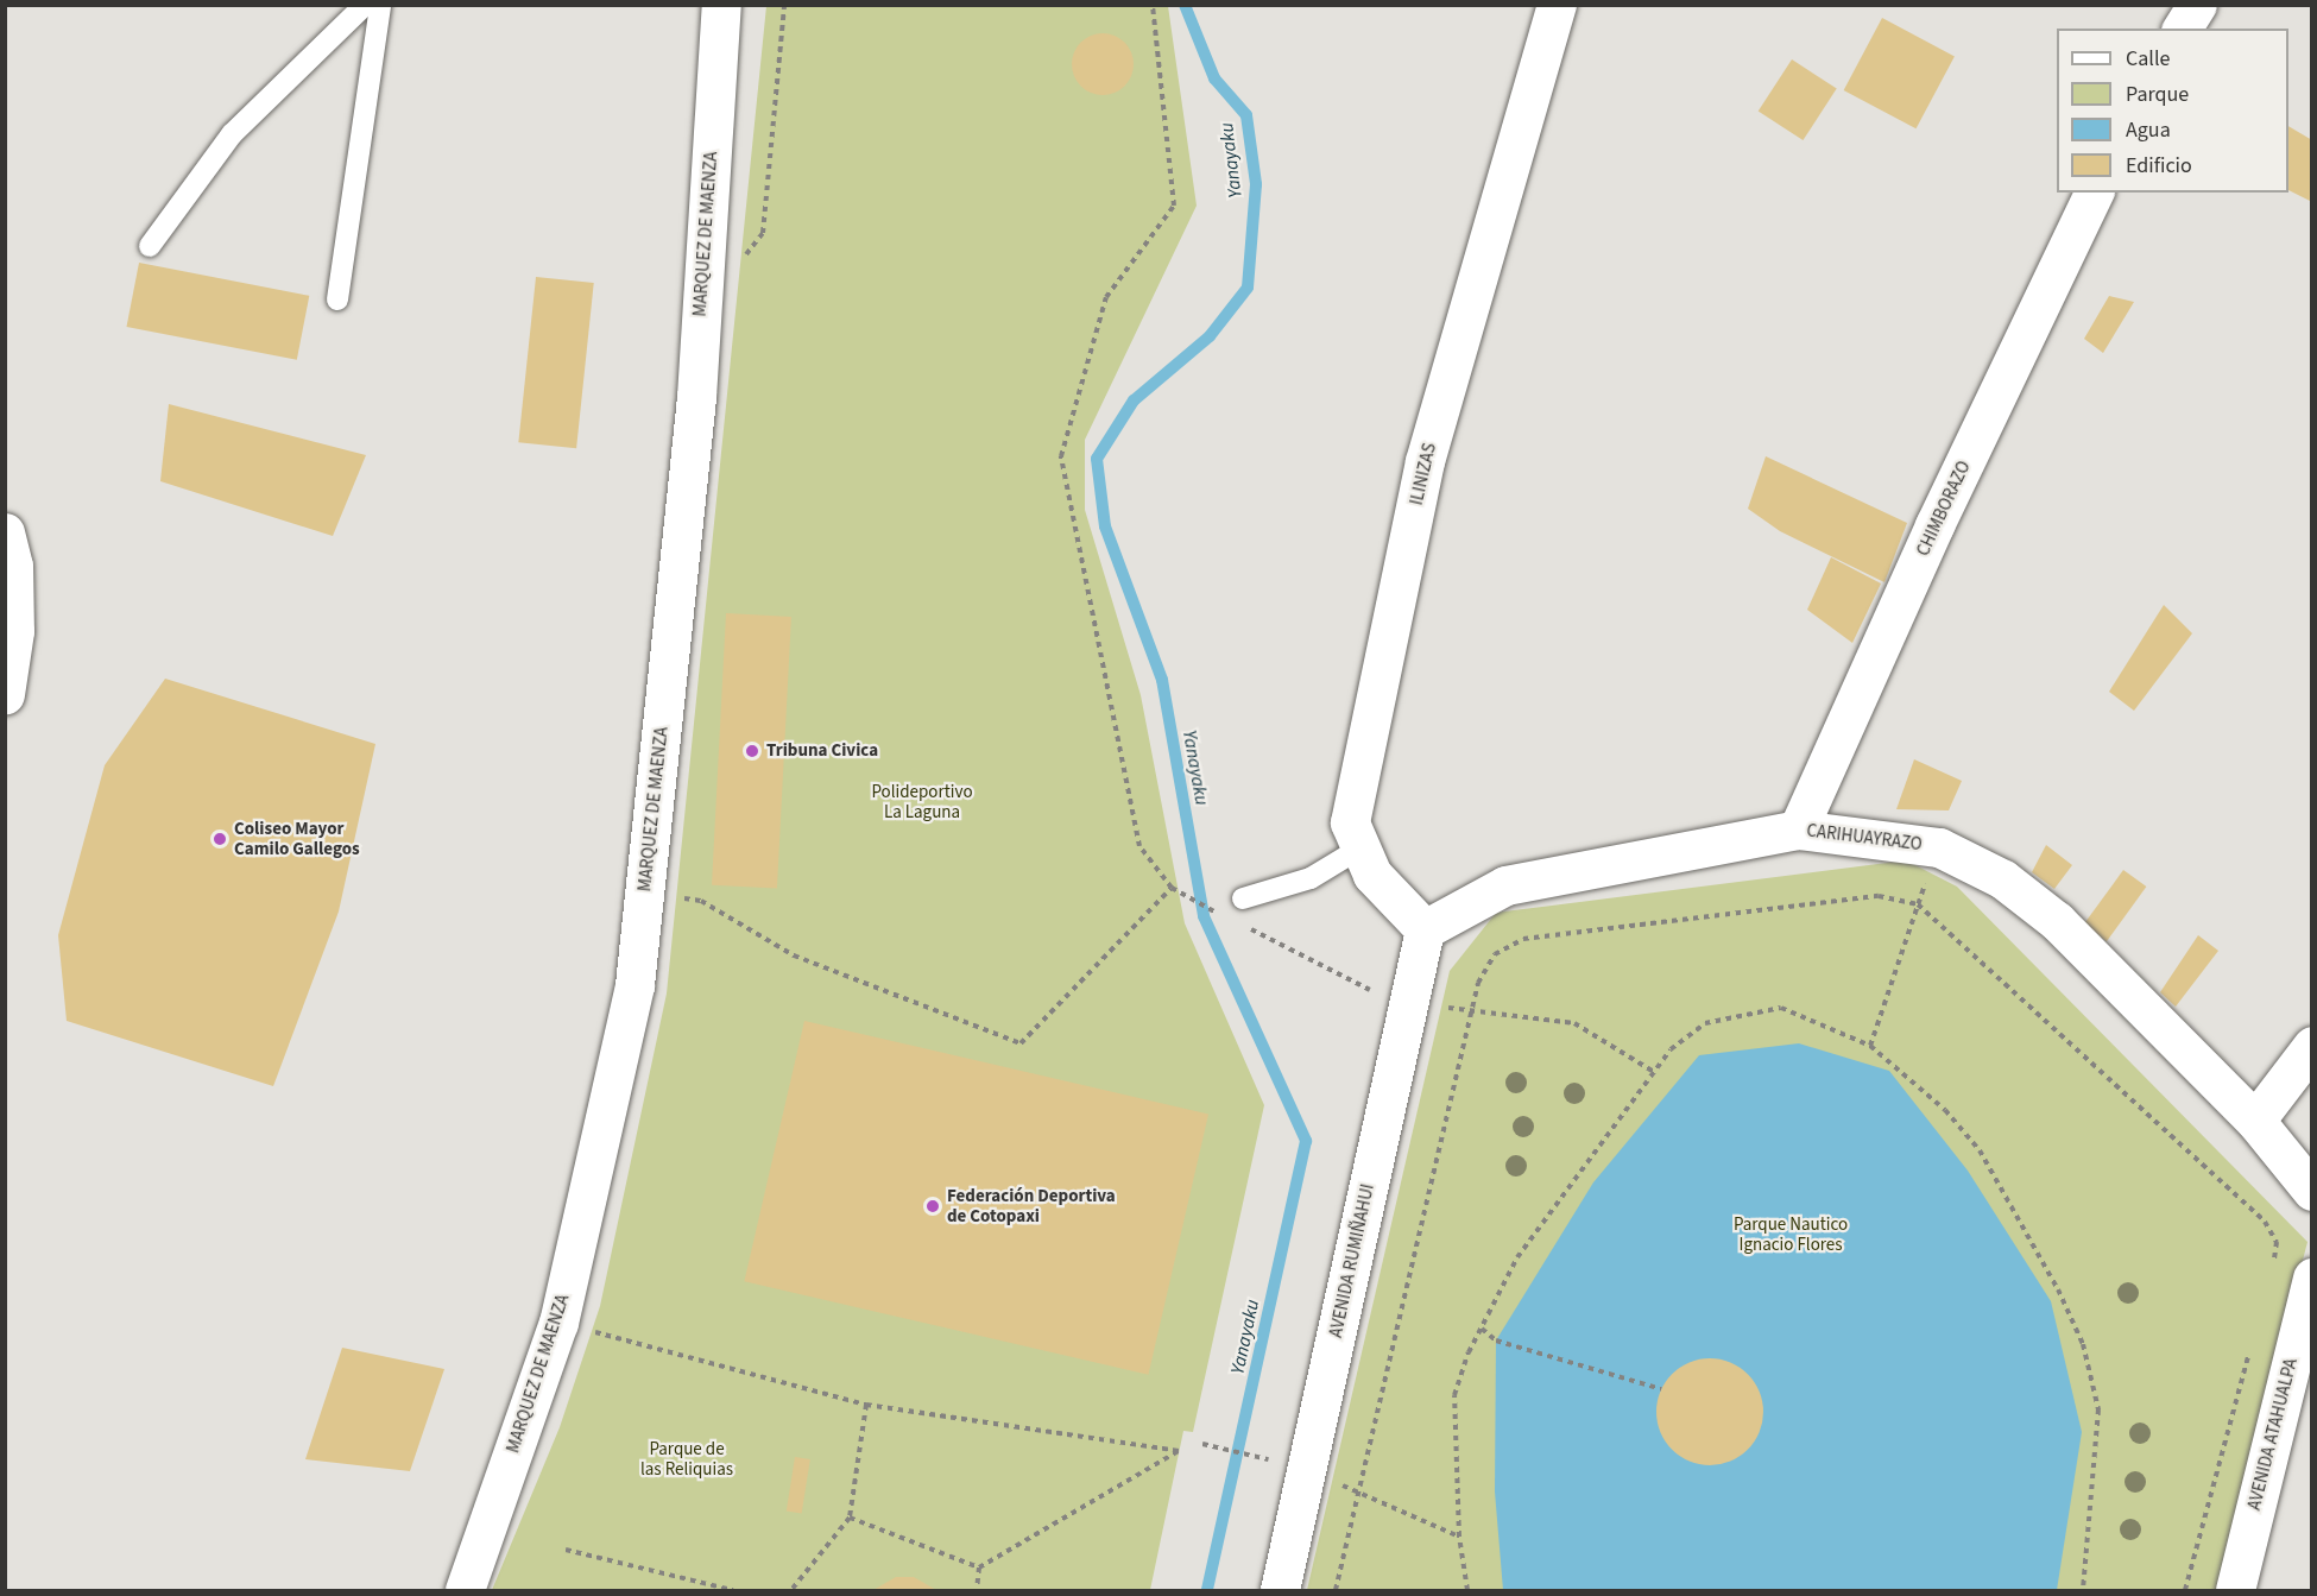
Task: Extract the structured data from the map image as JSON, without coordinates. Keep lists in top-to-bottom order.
{
  "streets": {
    "street": [
      "MARQUEZ DE MAENZA",
      "ILINIZAS",
      "CHIMBORAZO",
      "CARIHUAYRAZO",
      "AVENIDA RUMIÑAHUI",
      "AVENIDA ATAHUALPA"
    ]
  },
  "crossings": [
    ["ILINIZAS", "CARIHUAYRAZO"],
    ["ILINIZAS", "AVENIDA RUMIÑAHUI"],
    ["CHIMBORAZO", "CARIHUAYRAZO"],
    ["CARIHUAYRAZO", "AVENIDA RUMIÑAHUI"]
  ],
  "water": ["Yanayaku"],
  "parks": ["Polideportivo La Laguna", "Parque Nautico Ignacio Flores", "Parque de las Reliquias"],
  "places": ["Tribuna Civica", "Coliseo Mayor Camilo Gallegos", "Federación Deportiva de Cotopaxi"],
  "legend": [
    "Calle",
    "Parque",
    "Agua",
    "Edificio"
  ]
}
